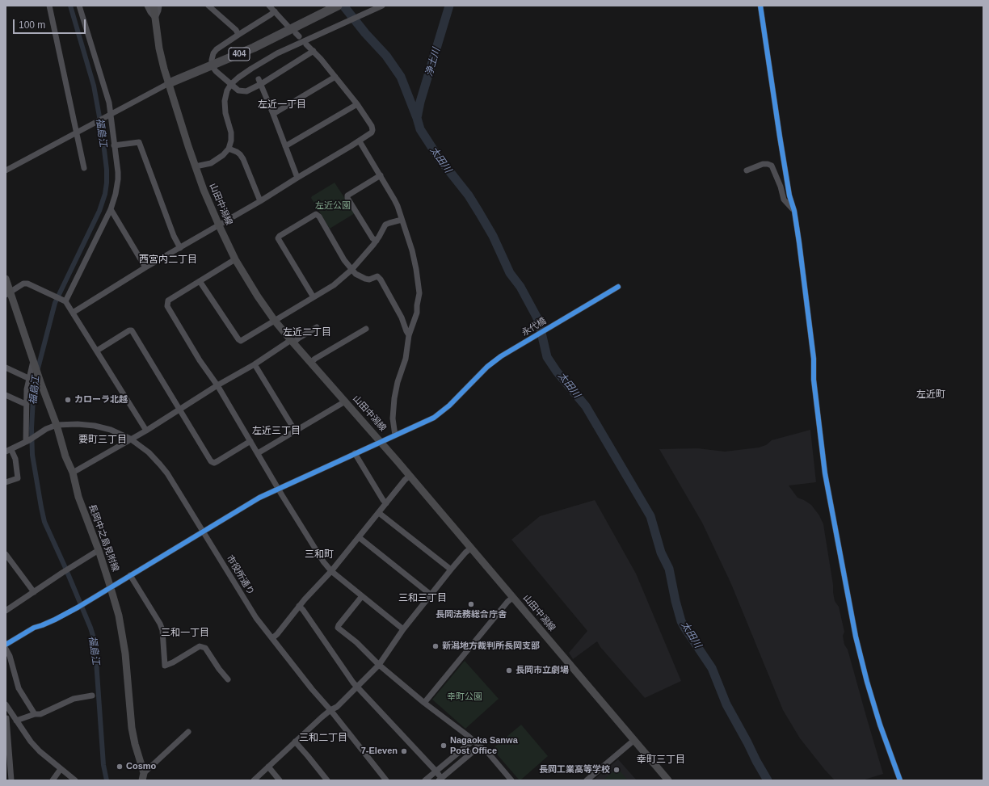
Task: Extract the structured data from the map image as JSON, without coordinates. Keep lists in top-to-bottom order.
{
  "streets": {
    "highway": ["404"],
    "main road": ["山田中潟線", "長岡中之島見附線"],
    "street": ["永代橋", "市役所通り"]
  },
  "crossings": [
    ["404", "山田中潟線"],
    ["山田中潟線", "永代橋"],
    ["永代橋", "長岡中之島見附線"],
    ["永代橋", "市役所通り"],
    ["長岡中之島見附線", "市役所通り"]
  ],
  "districts": [
    "左近一丁目",
    "西宮内二丁目",
    "左近二丁目",
    "左近町",
    "左近三丁目",
    "要町三丁目",
    "三和町",
    "三和三丁目",
    "三和一丁目",
    "三和二丁目",
    "幸町三丁目"
  ],
  "water": ["浄土川", "福島江", "太田川"],
  "parks": ["左近公園", "幸町公園"],
  "places": [
    "カローラ北越",
    "長岡法務総合庁舎",
    "新潟地方裁判所長岡支部",
    "長岡市立劇場",
    "Nagaoka Sanwa Post Office",
    "7-Eleven",
    "Cosmo",
    "長岡工業高等学校"
  ],
  "scale_bar": "100 m"
}
